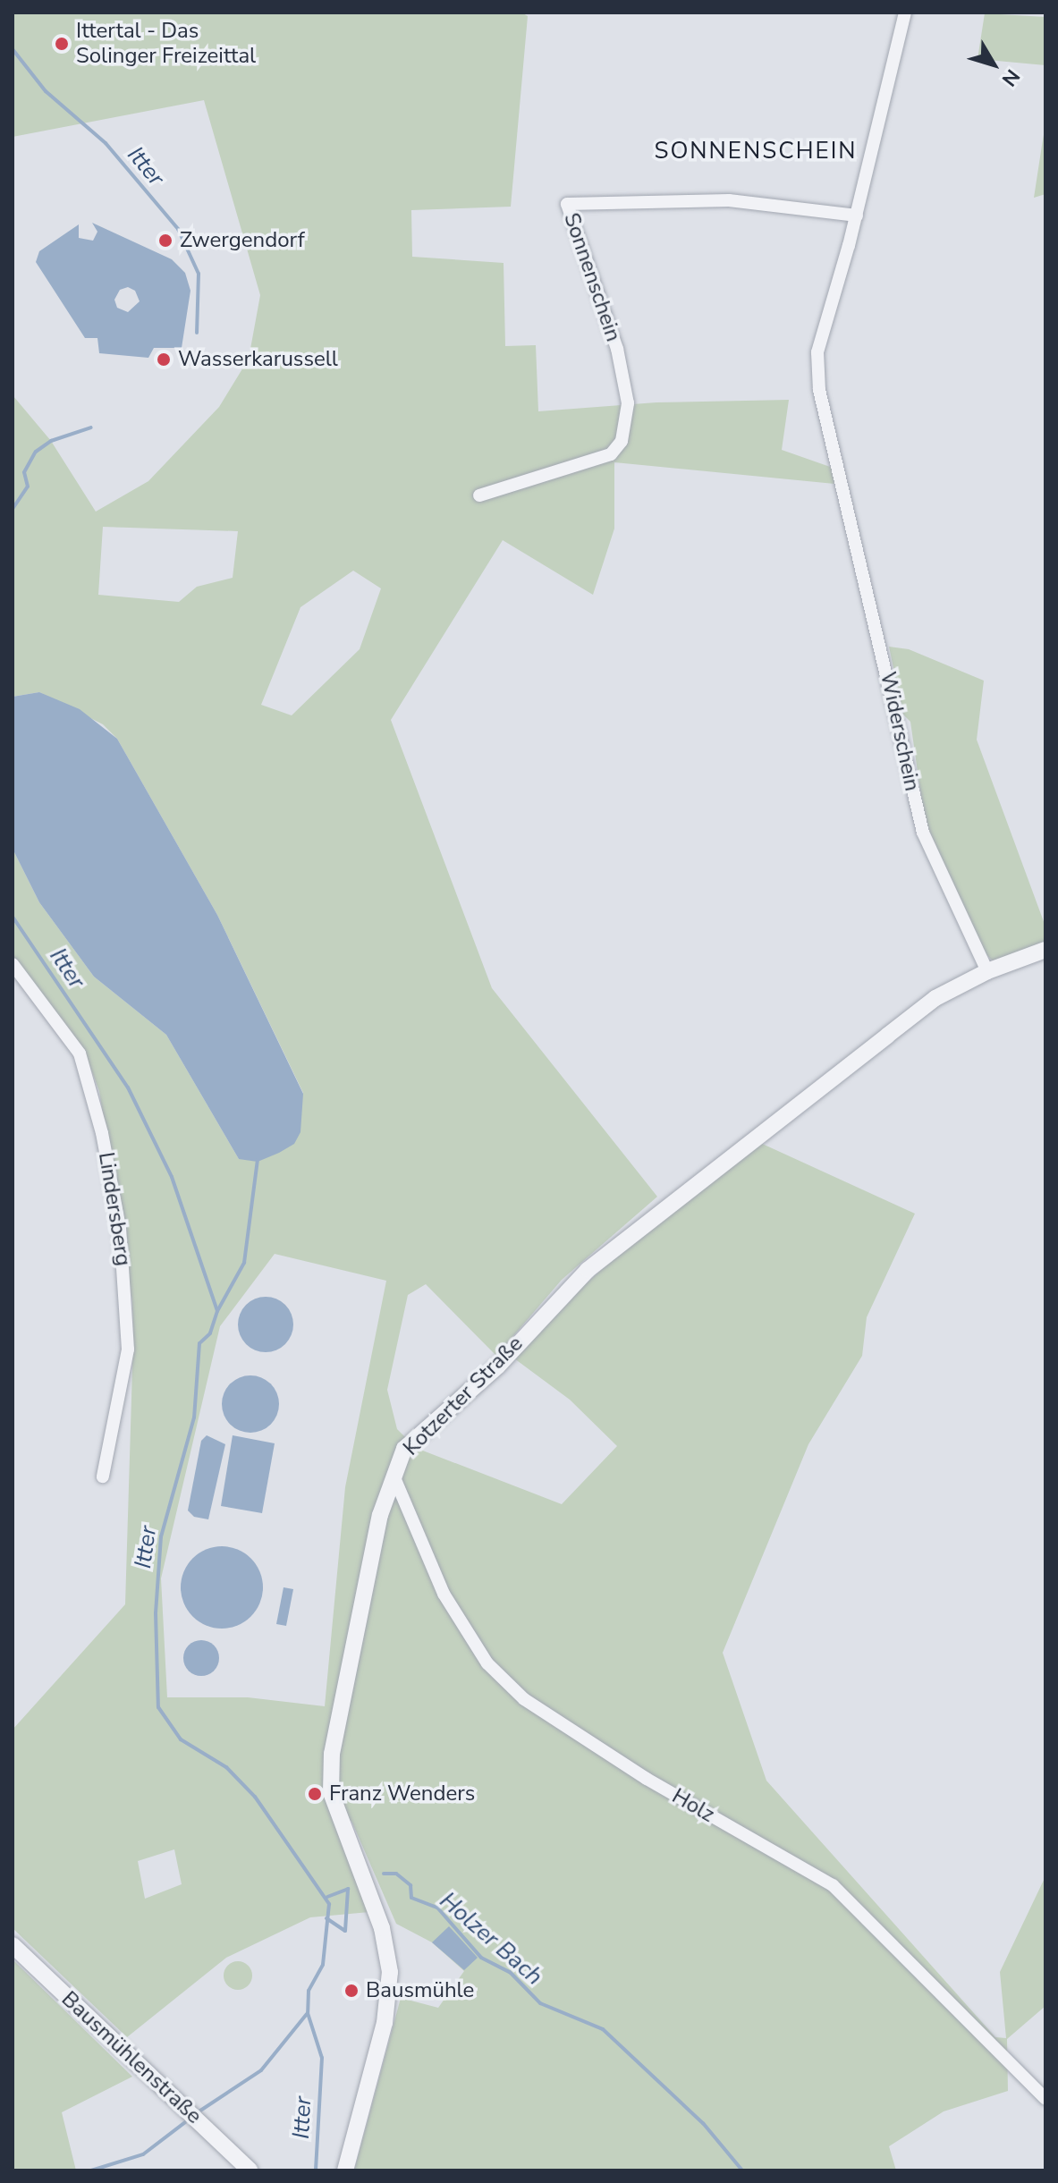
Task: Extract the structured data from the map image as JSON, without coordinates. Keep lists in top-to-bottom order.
{
  "streets": {
    "street": [
      "Sonnenschein",
      "Widerschein",
      "Lindersberg",
      "Kotzerter Straße",
      "Holz",
      "Bausmühlenstraße"
    ]
  },
  "crossings": [
    ["Sonnenschein", "Widerschein"],
    ["Widerschein", "Kotzerter Straße"],
    ["Kotzerter Straße", "Holz"]
  ],
  "districts": ["SONNENSCHEIN"],
  "water": ["Itter", "Holzer Bach"],
  "places": [
    "Ittertal - Das Solinger Freizeittal",
    "Zwergendorf",
    "Wasserkarussell",
    "Franz Wenders",
    "Bausmühle"
  ],
  "north": "bottom right"
}
